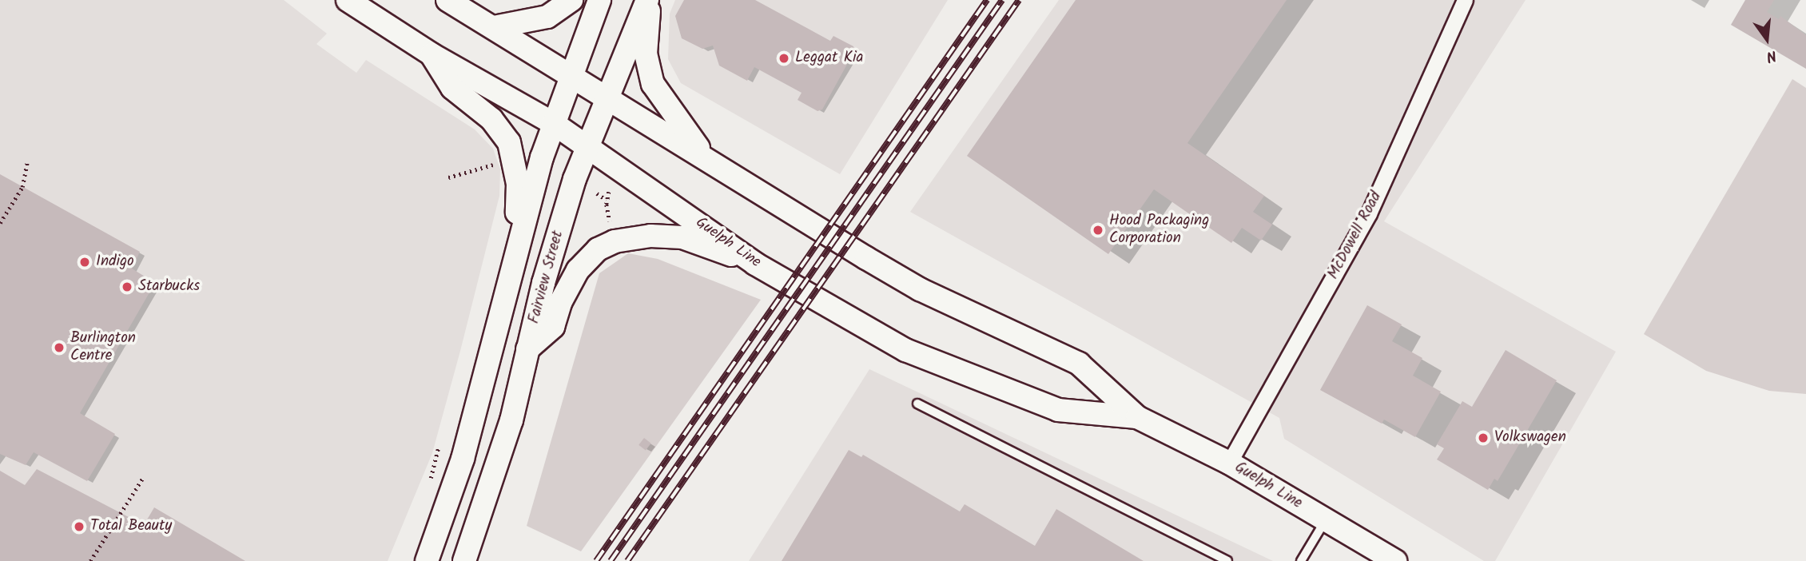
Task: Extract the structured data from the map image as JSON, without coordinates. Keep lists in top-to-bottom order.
{
  "streets": {
    "main road": ["Guelph Line", "Fairview Street"],
    "street": ["McDowell Road"]
  },
  "crossings": [
    ["McDowell Road", "Guelph Line"],
    ["Guelph Line", "Fairview Street"]
  ],
  "places": [
    "Leggat Kia",
    "Hood Packaging Corporation",
    "Indigo",
    "Starbucks",
    "Burlington Centre",
    "Volkswagen",
    "Total Beauty"
  ],
  "north": "bottom"
}
